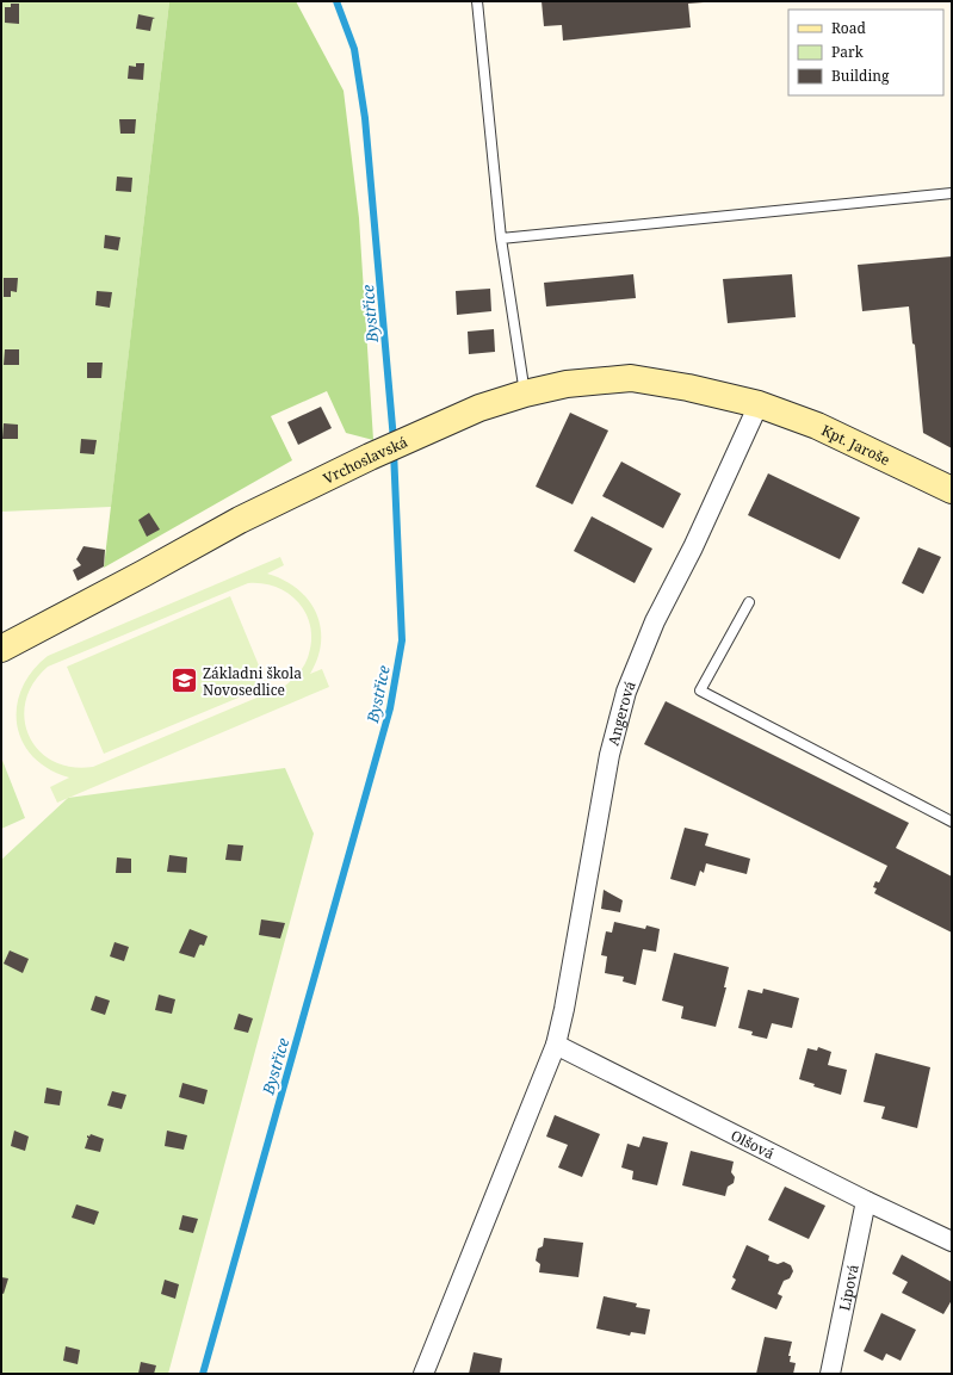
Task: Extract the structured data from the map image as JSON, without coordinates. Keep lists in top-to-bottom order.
{
  "streets": {
    "street": [
      "Kpt. Jaroše",
      "Vrchoslavská",
      "Angerová",
      "Olšová",
      "Lipová"
    ]
  },
  "crossings": [
    ["Kpt. Jaroše", "Vrchoslavská"],
    ["Kpt. Jaroše", "Angerová"],
    ["Vrchoslavská", "Angerová"],
    ["Angerová", "Olšová"],
    ["Olšová", "Lipová"]
  ],
  "water": ["Bystřice"],
  "places": {
    "school or university": ["Základni škola Novosedlice"]
  },
  "legend": ["Road", "Park", "Building"]
}
